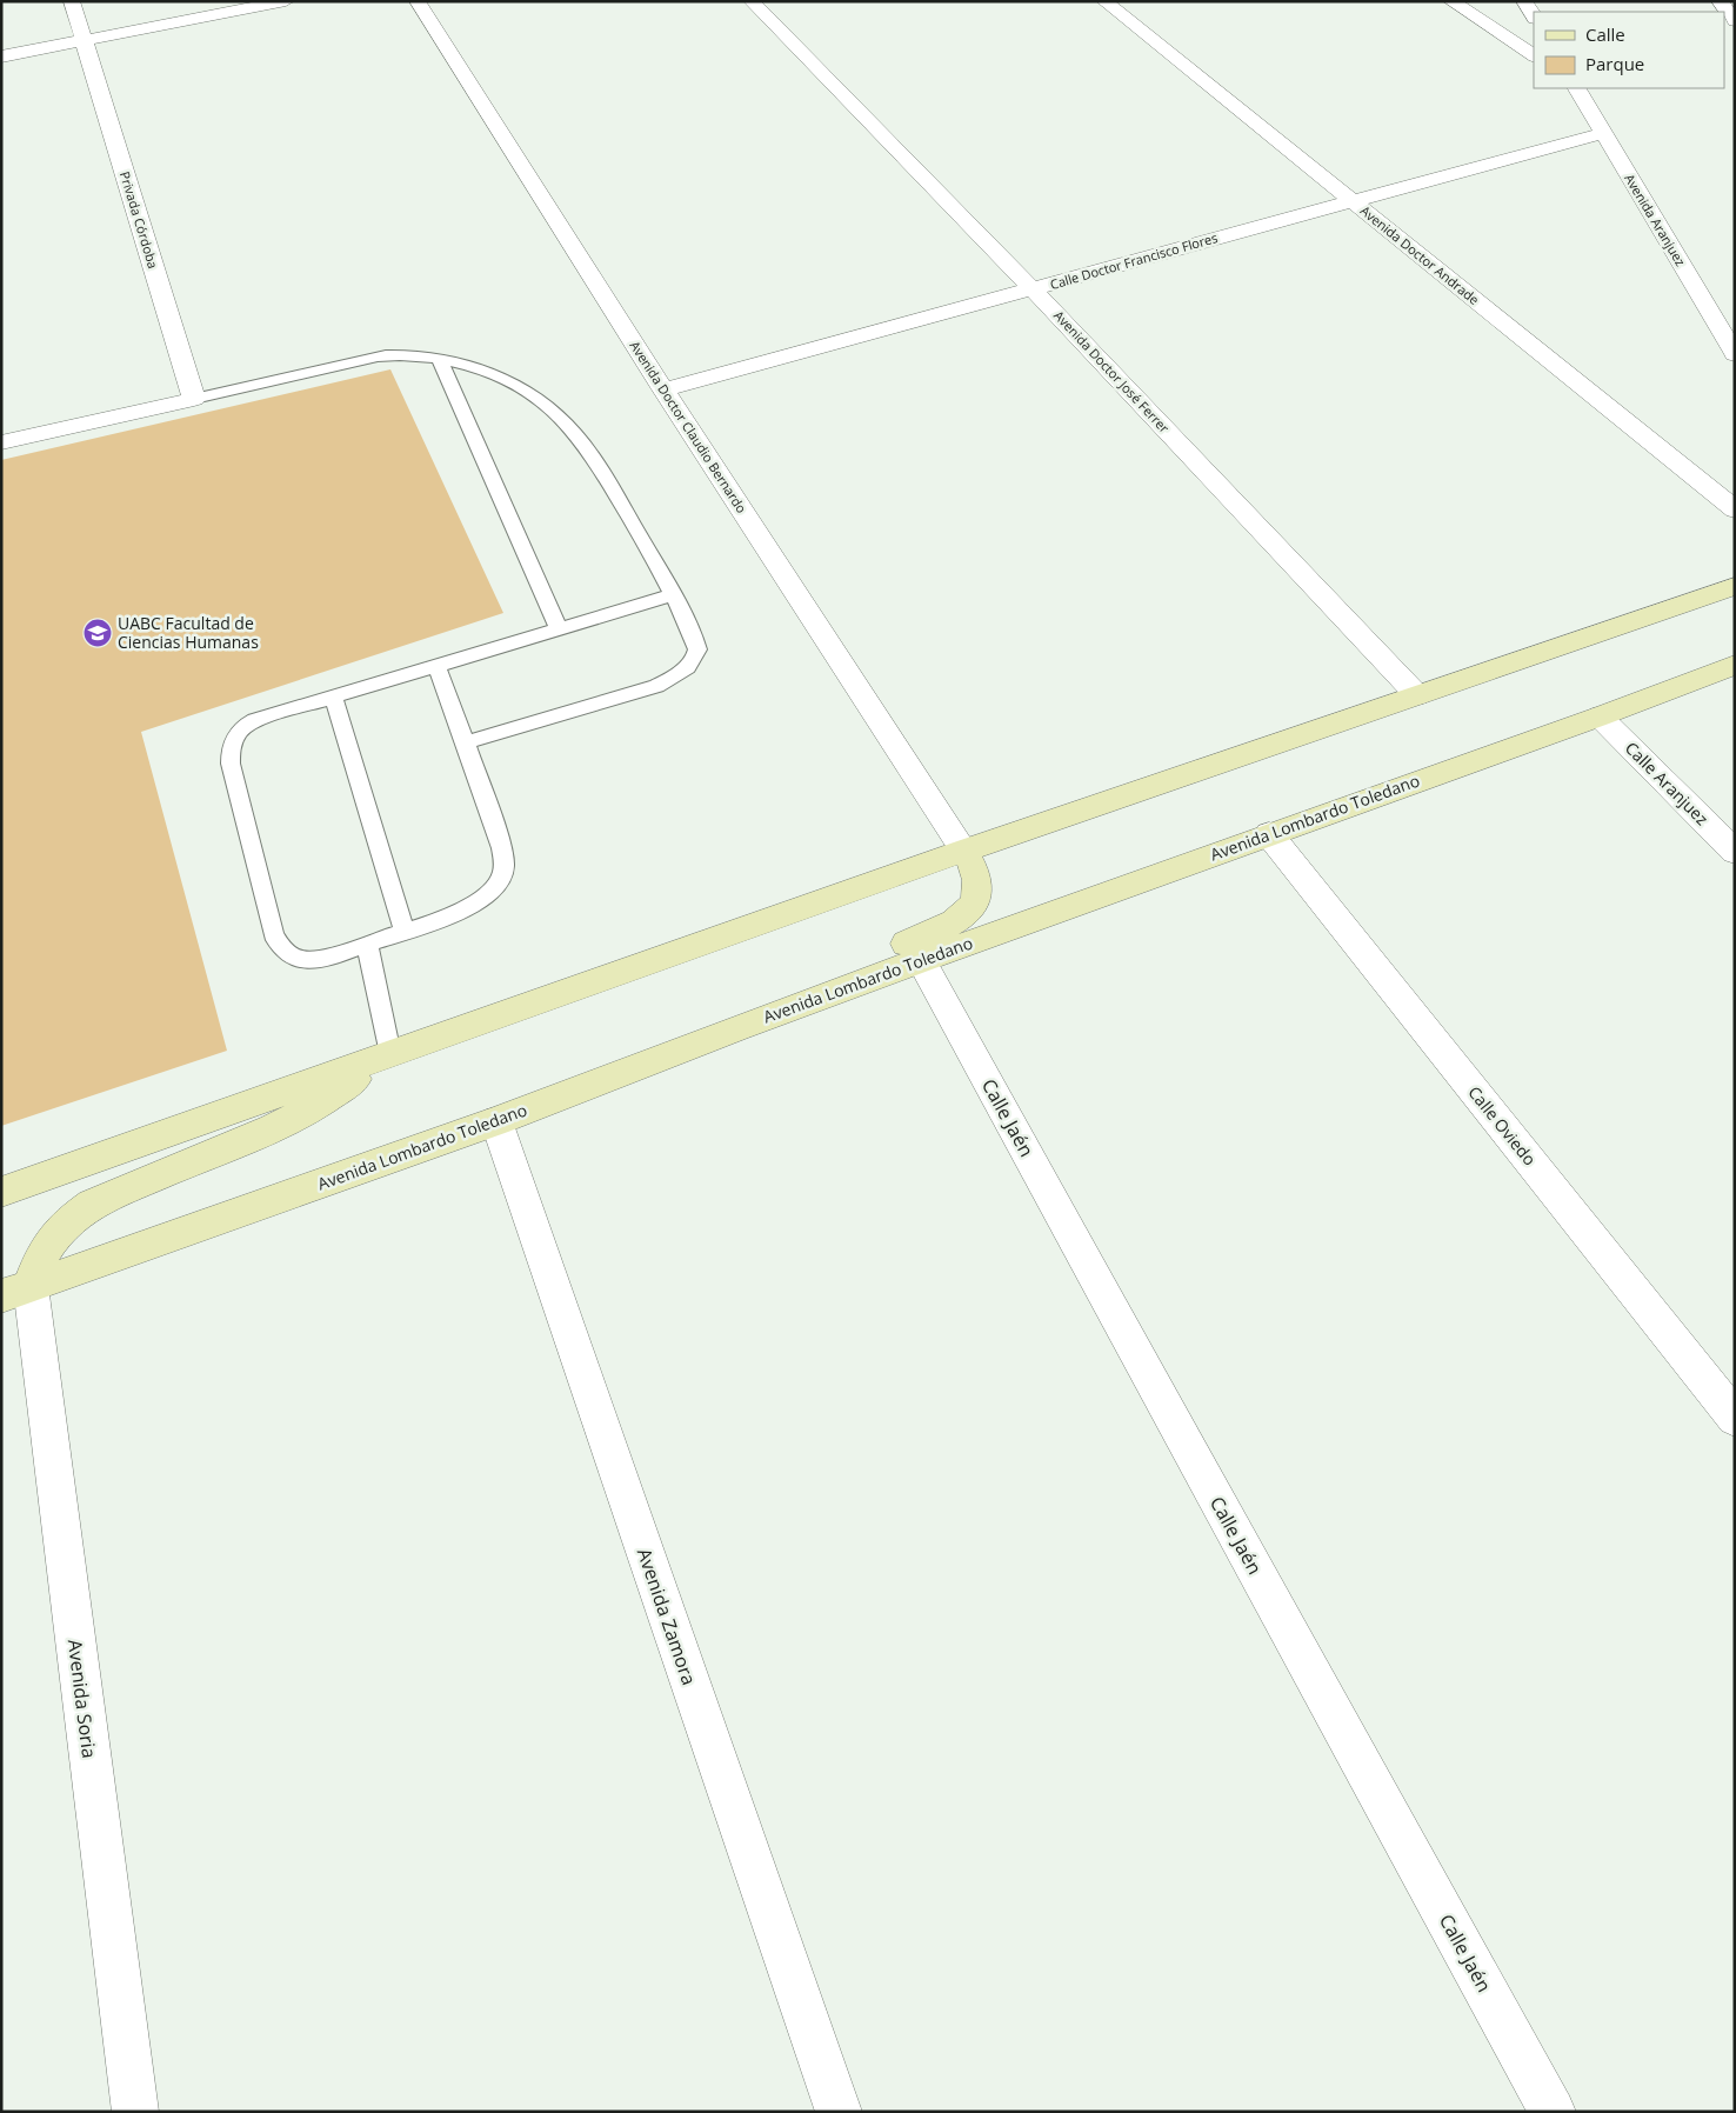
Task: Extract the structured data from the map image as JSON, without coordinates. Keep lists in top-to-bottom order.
{
  "streets": {
    "main road": ["Avenida Lombardo Toledano"],
    "street": [
      "Privada Córdoba",
      "Avenida Aranjuez",
      "Avenida Doctor Andrade",
      "Calle Doctor Francisco Flores",
      "Avenida Doctor José Ferrer",
      "Avenida Doctor Claudio Bernardo",
      "Calle Aranjuez",
      "Calle Jaén",
      "Calle Oviedo",
      "Avenida Zamora",
      "Avenida Soria"
    ]
  },
  "crossings": [
    ["Avenida Aranjuez", "Calle Doctor Francisco Flores"],
    ["Avenida Doctor Andrade", "Calle Doctor Francisco Flores"],
    ["Calle Doctor Francisco Flores", "Avenida Doctor José Ferrer"],
    ["Calle Doctor Francisco Flores", "Avenida Doctor Claudio Bernardo"],
    ["Calle Aranjuez", "Avenida Lombardo Toledano"],
    ["Avenida Lombardo Toledano", "Calle Jaén"],
    ["Avenida Lombardo Toledano", "Calle Oviedo"],
    ["Avenida Lombardo Toledano", "Avenida Zamora"],
    ["Avenida Lombardo Toledano", "Avenida Soria"]
  ],
  "places": {
    "school or university": ["UABC Facultad de Ciencias Humanas"]
  },
  "legend": ["Calle", "Parque"]
}
